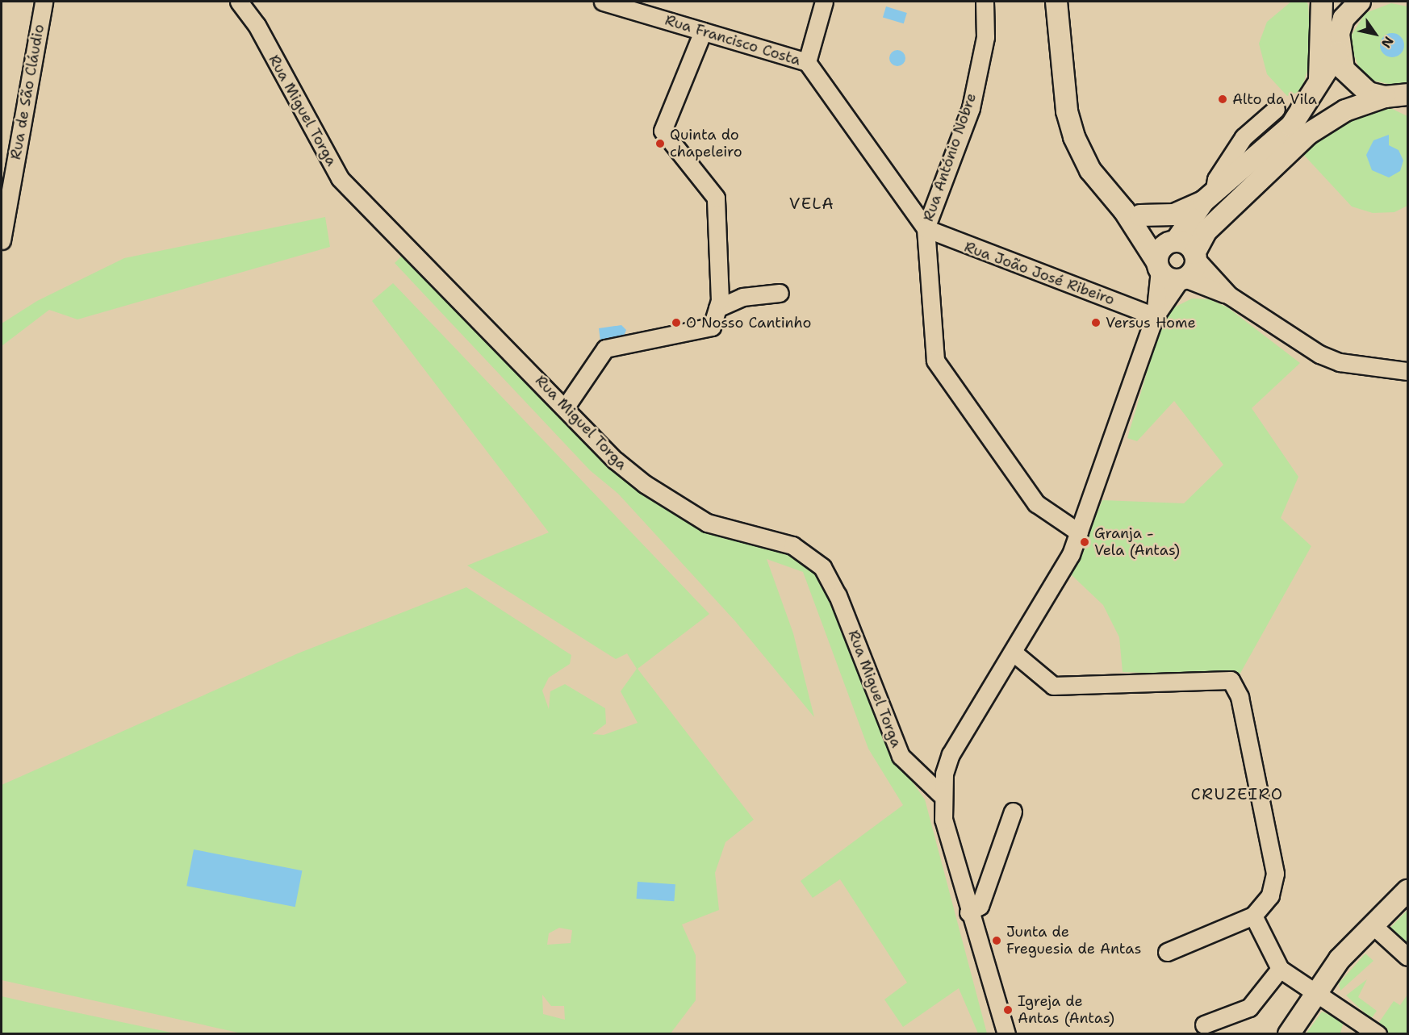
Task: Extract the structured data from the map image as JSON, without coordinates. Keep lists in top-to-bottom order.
{
  "streets": {
    "street": [
      "Rua Francisco Costa",
      "Rua de São Cláudio",
      "Rua Miguel Torga",
      "Rua António Nobre",
      "Rua João José Ribeiro"
    ]
  },
  "crossings": [
    ["Rua Francisco Costa", "Rua António Nobre"],
    ["Rua Francisco Costa", "Rua João José Ribeiro"],
    ["Rua António Nobre", "Rua João José Ribeiro"]
  ],
  "districts": ["VELA", "CRUZEIRO"],
  "places": [
    "Alto da Vila",
    "Quinta do chapeleiro",
    "O Nosso Cantinho",
    "Versus Home",
    "Granja - Vela (Antas)",
    "Junta de Freguesia de Antas",
    "Igreja de Antas (Antas)"
  ],
  "north": "bottom right"
}
